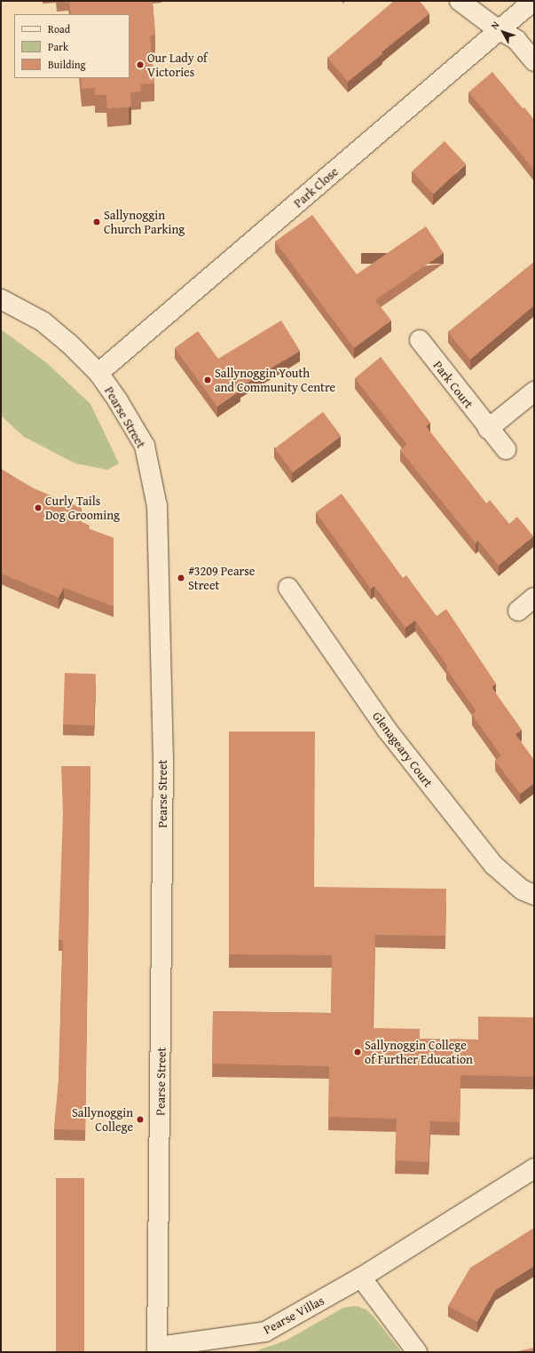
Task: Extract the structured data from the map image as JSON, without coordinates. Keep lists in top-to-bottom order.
{
  "streets": {
    "street": [
      "Park Close",
      "Park Court",
      "Pearse Street",
      "Glenageary Court",
      "Pearse Villas"
    ]
  },
  "crossings": [
    ["Park Close", "Pearse Street"],
    ["Pearse Street", "Pearse Villas"]
  ],
  "places": [
    "Our Lady of Victories",
    "Sallynoggin Church Parking",
    "Sallynoggin Youth and Community Centre",
    "Curly Tails Dog Grooming",
    "#3209 Pearse Street",
    "Sallynoggin College of Further Education",
    "Sallynoggin College"
  ],
  "legend": ["Road", "Park", "Building"],
  "north": "top left"
}
